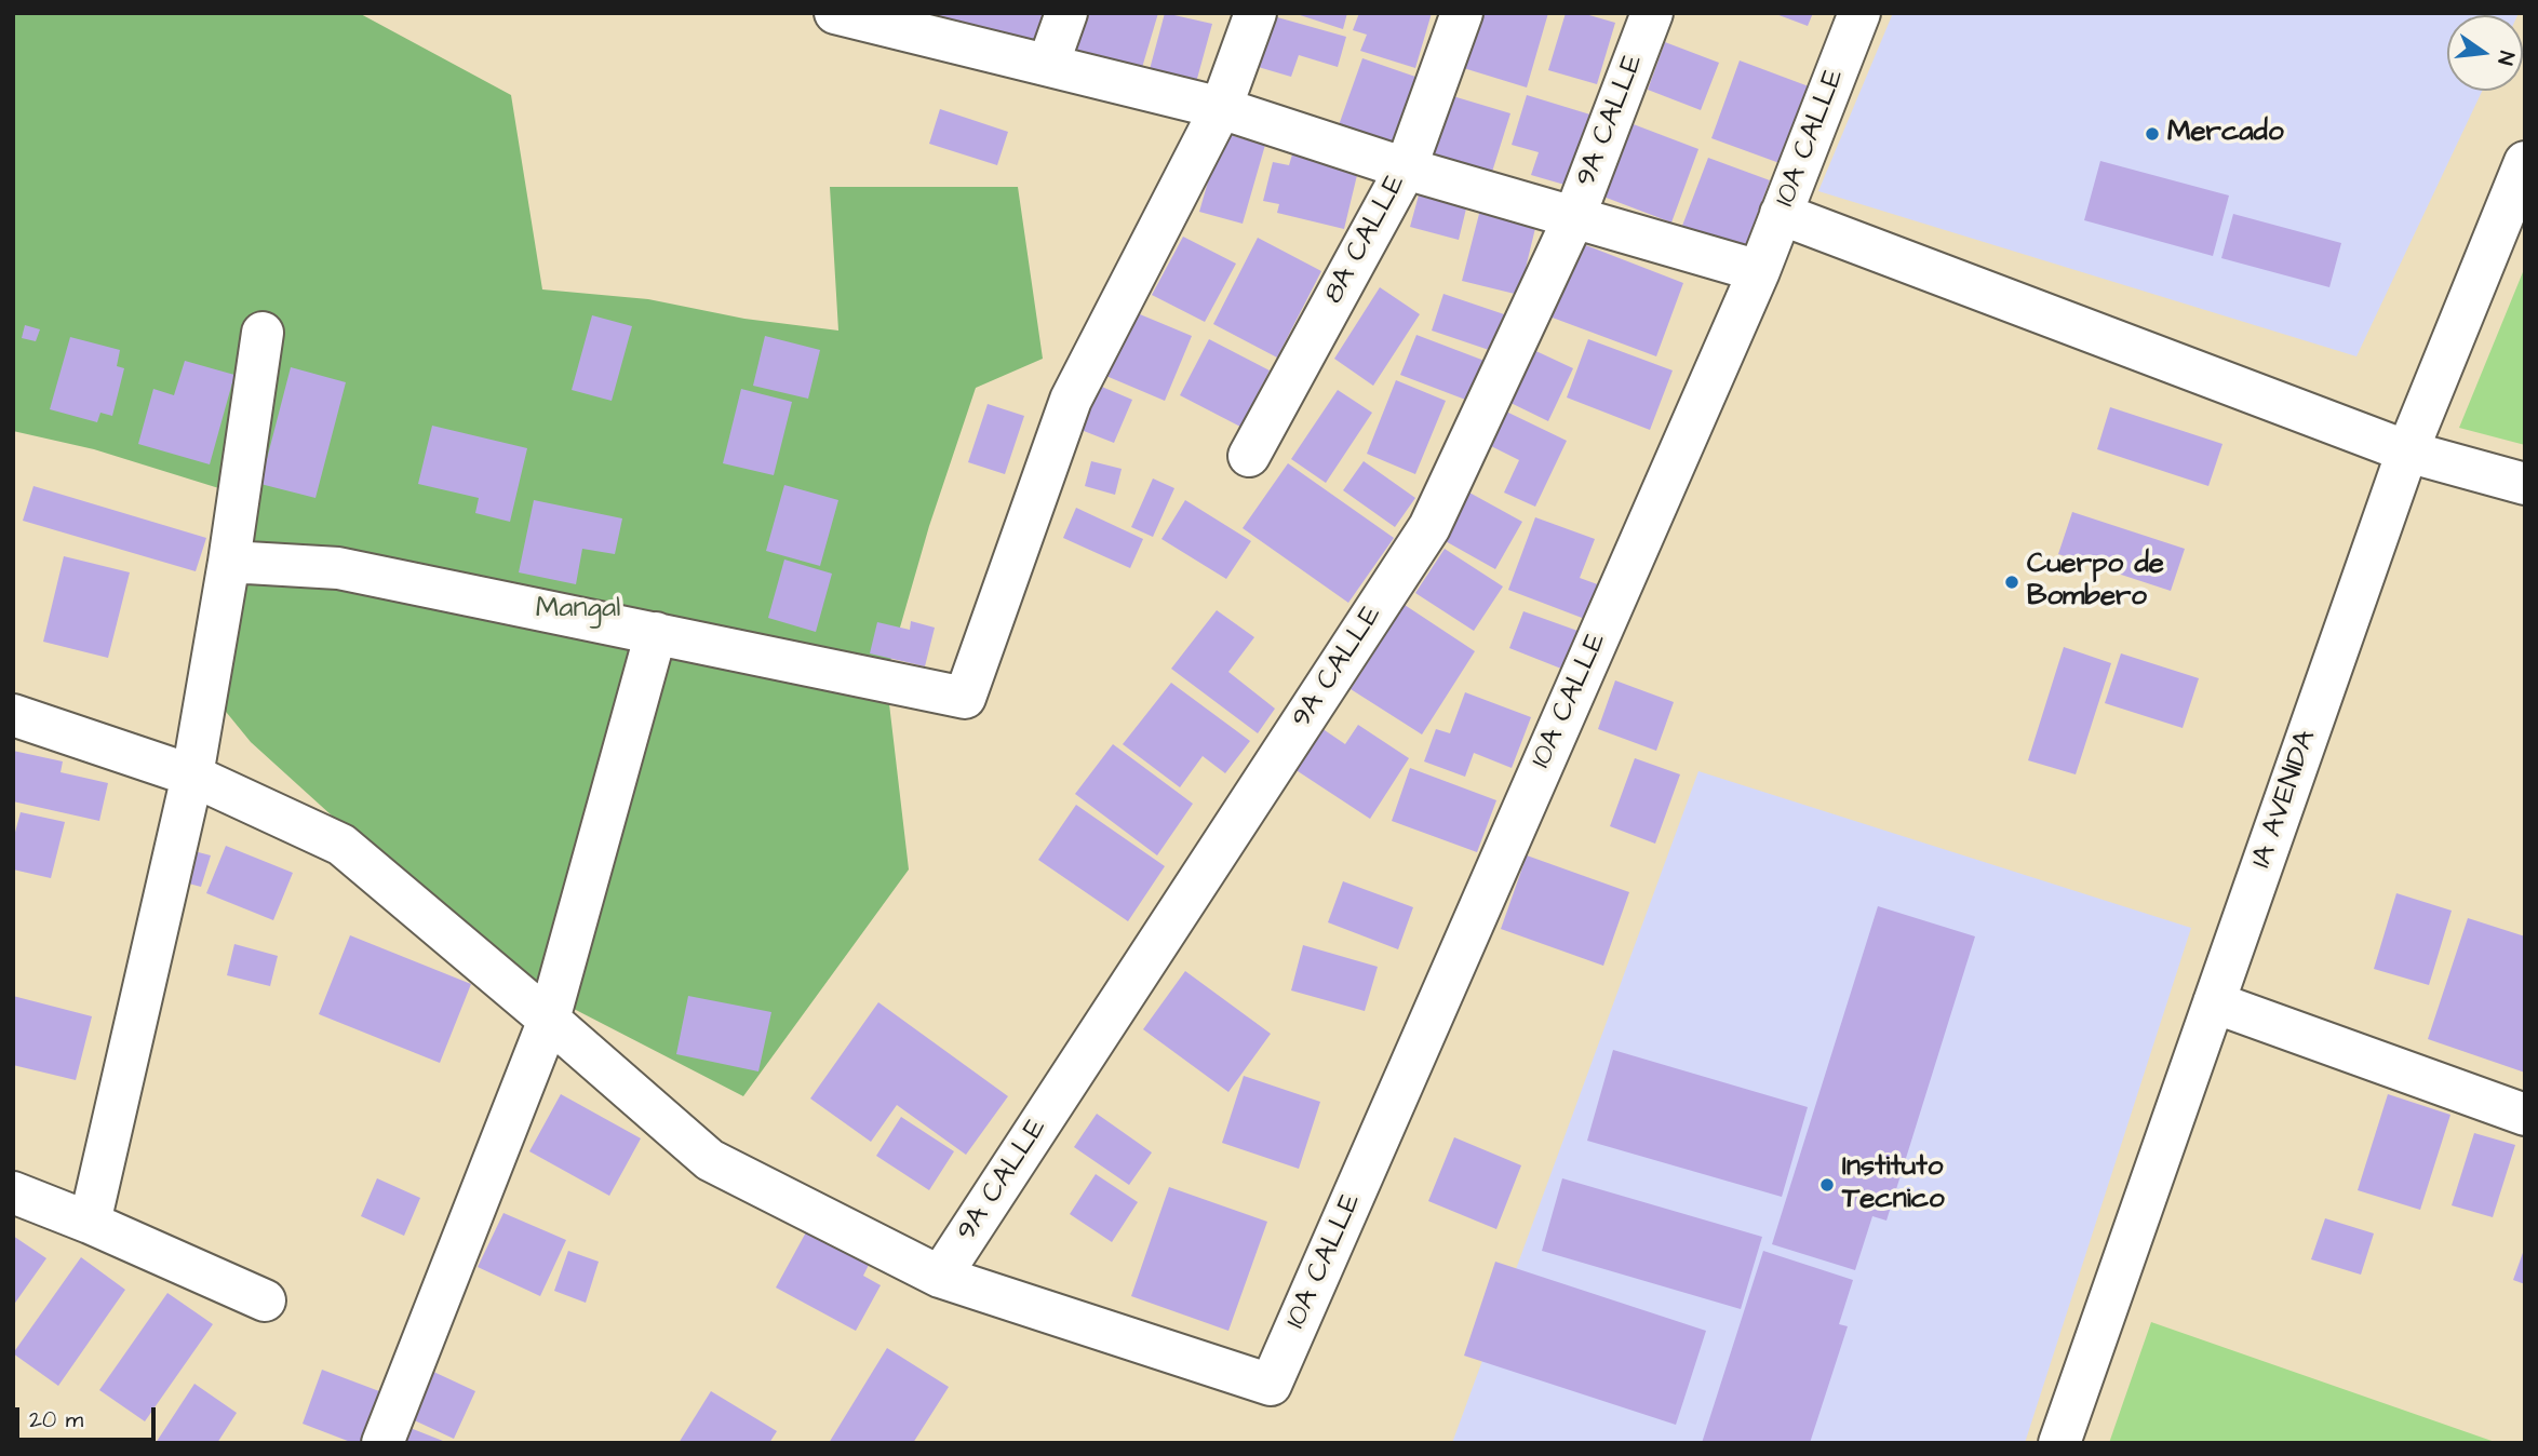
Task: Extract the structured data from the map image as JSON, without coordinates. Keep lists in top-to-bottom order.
{
  "streets": {
    "street": [
      "9A CALLE",
      "10A CALLE",
      "8A CALLE",
      "1A AVENIDA"
    ]
  },
  "crossings": [
    ["9A CALLE", "10A CALLE"]
  ],
  "parks": ["Mangal"],
  "places": ["Mercado", "Cuerpo de Bombero", "Instituto Tecnico"],
  "scale_bar": "20 m",
  "north": "right"
}
